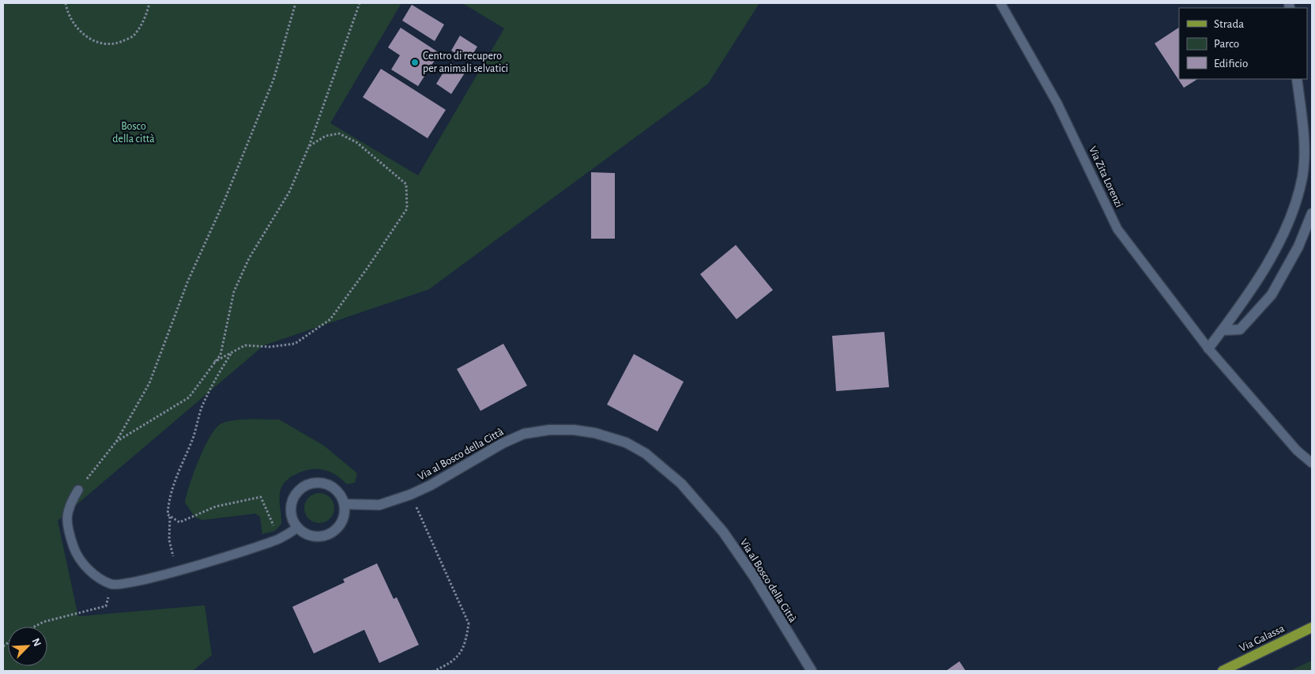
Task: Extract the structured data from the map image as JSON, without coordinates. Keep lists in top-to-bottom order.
{
  "streets": {
    "main road": ["Via Galassa"],
    "street": ["Via al Bosco della Città"],
    "lane": ["Via Zita Lorenzi"]
  },
  "parks": ["Bosco della città"],
  "places": ["Centro di recupero per animali selvatici"],
  "legend": ["Strada", "Parco", "Edificio"],
  "north": "top right"
}
